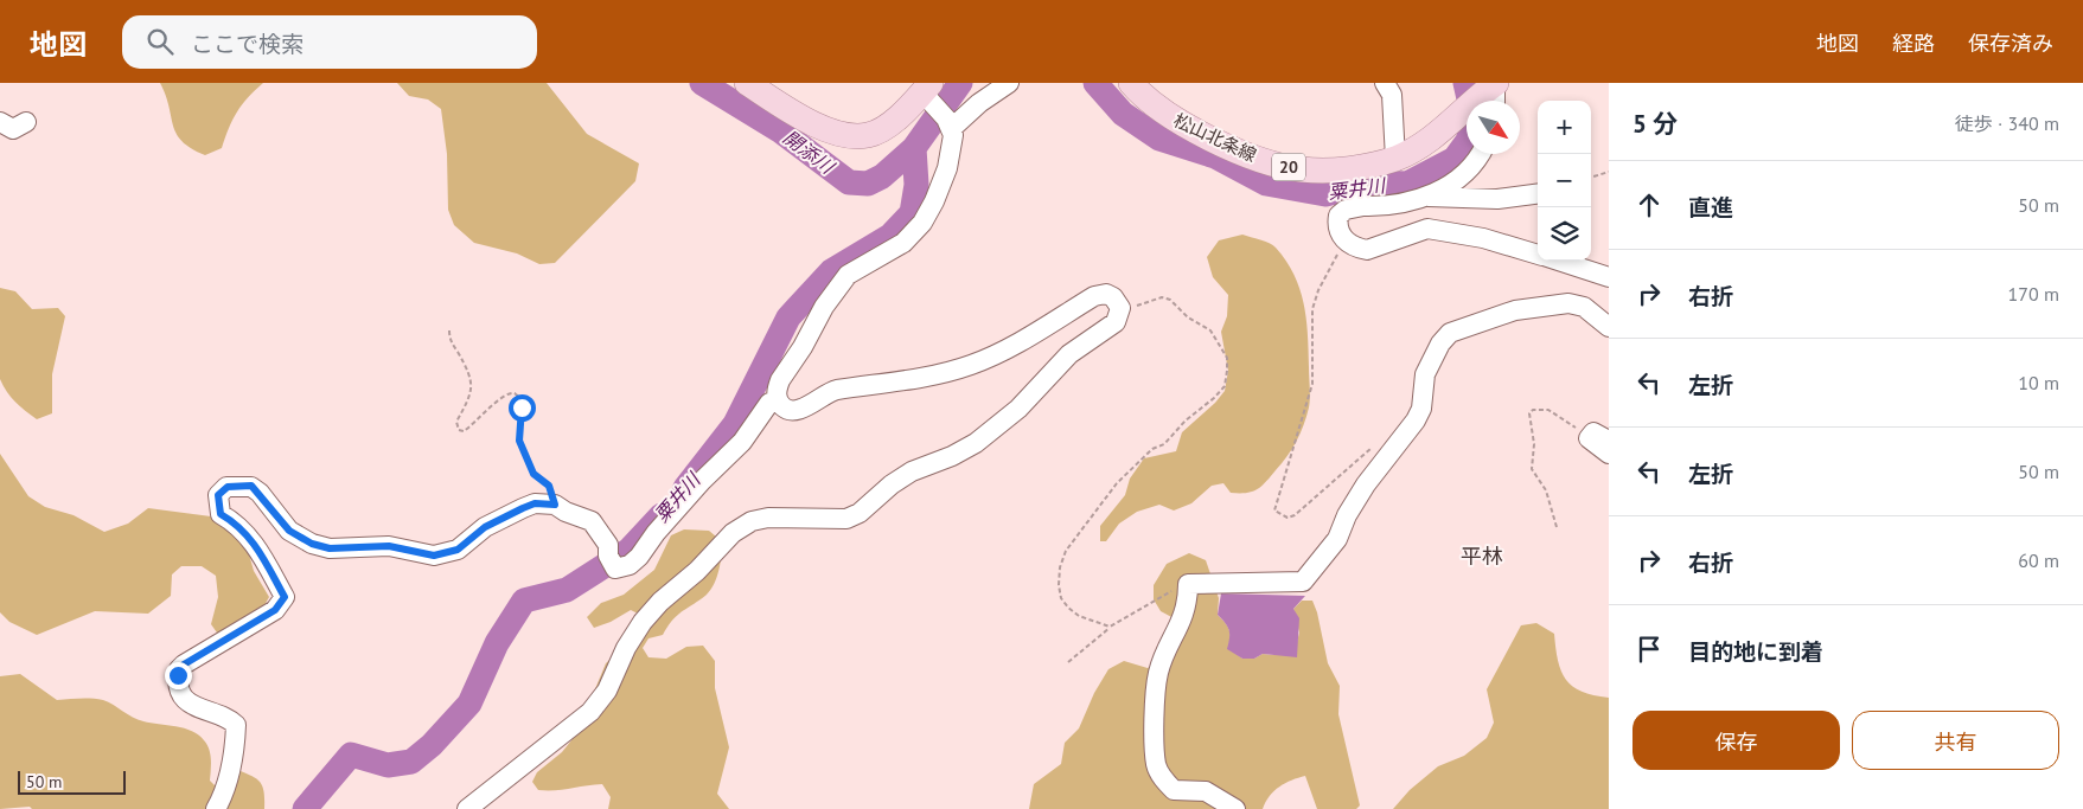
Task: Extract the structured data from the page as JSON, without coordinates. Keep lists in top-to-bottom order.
{
  "streets": {
    "main road": ["松山北条線", "20"]
  },
  "districts": ["平林"],
  "water": ["開添川", "粟井川"],
  "scale_bar": "50 m",
  "north": "bottom right",
  "page": {
    "header": "地図",
    "search": "ここで検索",
    "nav": ["地図", "経路", "保存済み"],
    "heading": ["5 分", "徒歩 · 340 m"],
    "map_buttons": ["+", "−"],
    "list": [
      ["直進", "50 m"],
      ["右折", "170 m"],
      ["左折", "10 m"],
      ["左折", "50 m"],
      ["右折", "60 m"],
      "目的地に到着"
    ],
    "buttons": ["保存", "共有"],
    "scale": "50 m"
  }
}
